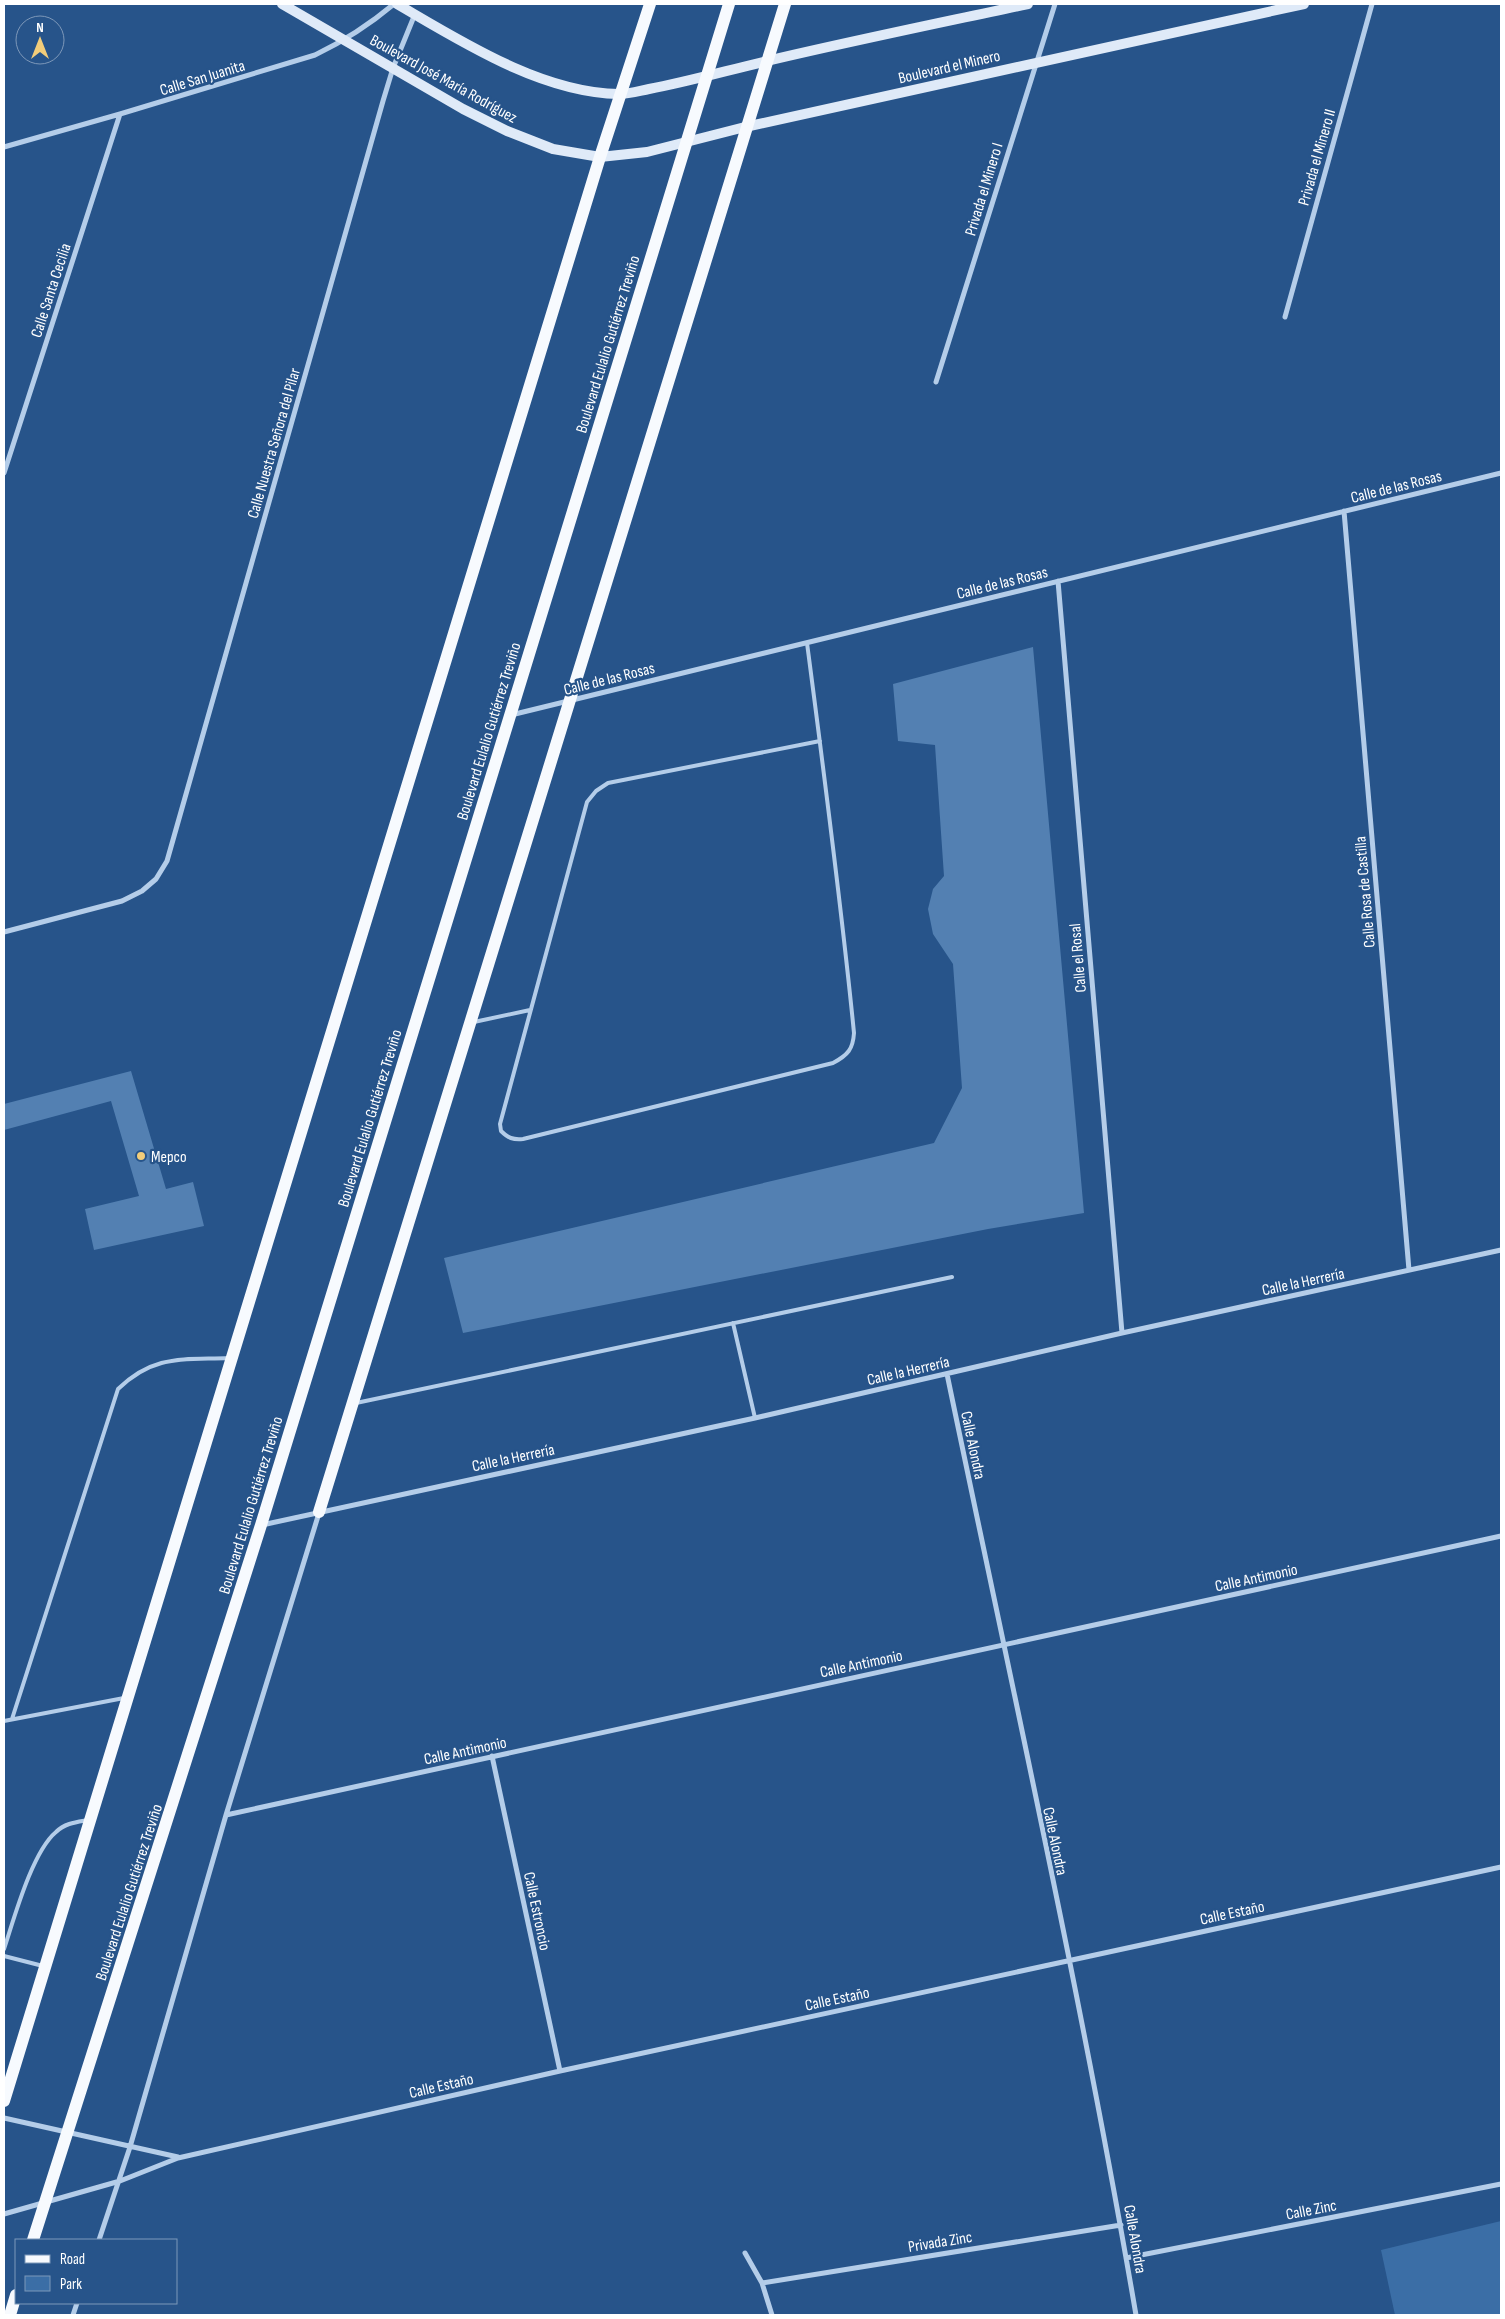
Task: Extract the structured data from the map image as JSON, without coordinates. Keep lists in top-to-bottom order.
{
  "streets": {
    "main road": ["Boulevard Eulalio Gutiérrez Treviño"],
    "street": [
      "Boulevard el Minero",
      "Calle San Juanita",
      "Boulevard José María Rodríguez",
      "Privada el Minero II",
      "Privada el Minero I",
      "Calle Santa Cecilia",
      "Calle Nuestra Señora del Pilar",
      "Calle de las Rosas",
      "Calle Rosa de Castilla",
      "Calle el Rosal",
      "Calle la Herrería",
      "Calle Alondra",
      "Calle Antimonio",
      "Calle Estroncio",
      "Calle Estaño",
      "Calle Zinc",
      "Privada Zinc"
    ]
  },
  "crossings": [
    ["Boulevard el Minero", "Boulevard José María Rodríguez"],
    ["Boulevard el Minero", "Privada el Minero I"],
    ["Boulevard el Minero", "Boulevard Eulalio Gutiérrez Treviño"],
    ["Calle San Juanita", "Boulevard José María Rodríguez"],
    ["Calle San Juanita", "Calle Santa Cecilia"],
    ["Boulevard José María Rodríguez", "Calle Nuestra Señora del Pilar"],
    ["Boulevard Eulalio Gutiérrez Treviño", "Calle de las Rosas"],
    ["Boulevard Eulalio Gutiérrez Treviño", "Calle la Herrería"],
    ["Boulevard Eulalio Gutiérrez Treviño", "Calle Estaño"],
    ["Calle de las Rosas", "Calle Rosa de Castilla"],
    ["Calle de las Rosas", "Calle el Rosal"],
    ["Calle Rosa de Castilla", "Calle la Herrería"],
    ["Calle el Rosal", "Calle la Herrería"],
    ["Calle la Herrería", "Calle Alondra"],
    ["Calle Alondra", "Calle Antimonio"],
    ["Calle Alondra", "Calle Estaño"],
    ["Calle Alondra", "Calle Zinc"],
    ["Calle Alondra", "Privada Zinc"],
    ["Calle Antimonio", "Calle Estroncio"],
    ["Calle Estroncio", "Calle Estaño"]
  ],
  "places": ["Mepco"],
  "legend": ["Road", "Park"],
  "north": "top"
}
